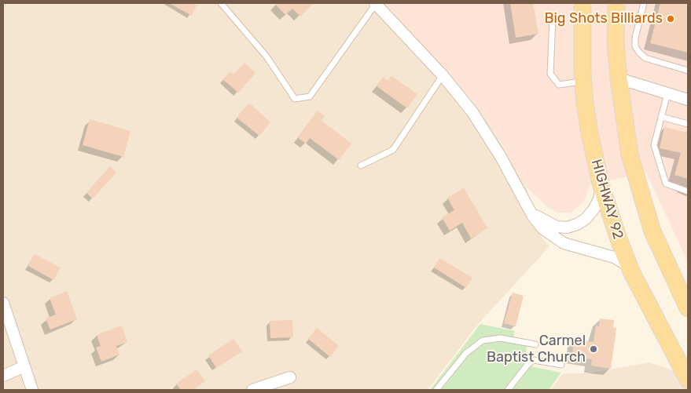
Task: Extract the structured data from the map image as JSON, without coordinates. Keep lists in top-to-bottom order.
{
  "streets": {
    "main road": ["HIGHWAY 92"]
  },
  "places": ["Big Shots Billiards", "Carmel Baptist Church"]
}
